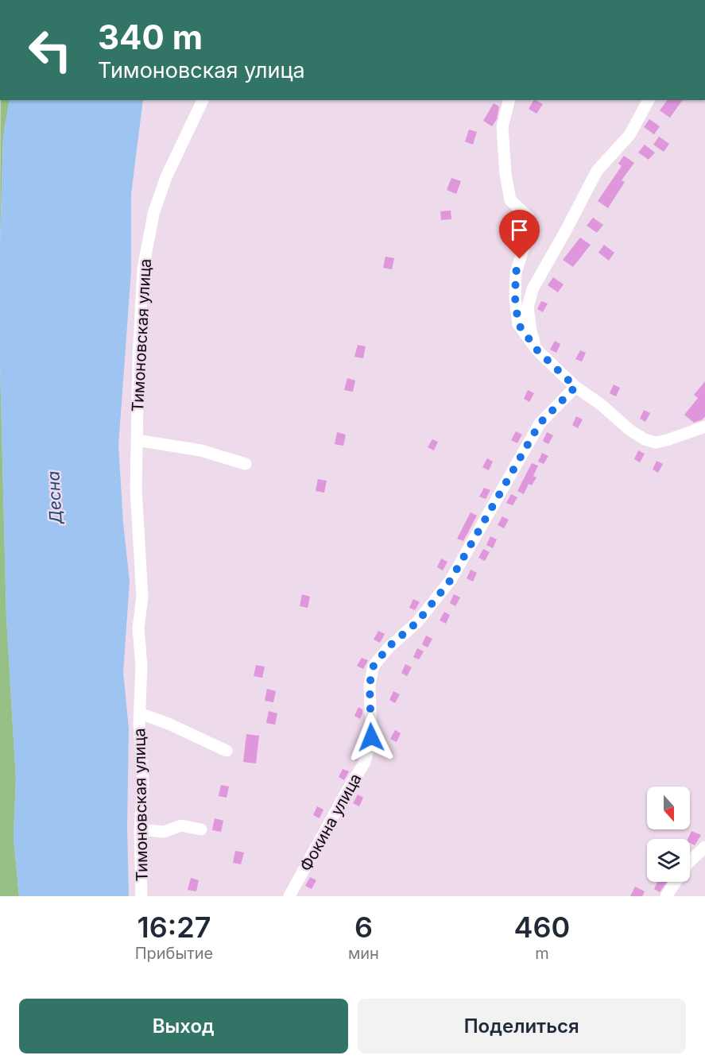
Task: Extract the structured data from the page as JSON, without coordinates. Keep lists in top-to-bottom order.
{
  "streets": {
    "street": ["Тимоновская улица", "Фокина улица"]
  },
  "water": ["Десна"],
  "north": "bottom",
  "page": {
    "turn": ["340 m", "Тимоновская улица"],
    "eta": [
      "16:27",
      "Прибытие",
      "6",
      "мин",
      "460",
      "m"
    ],
    "buttons": ["Выход", "Поделиться"]
  }
}
